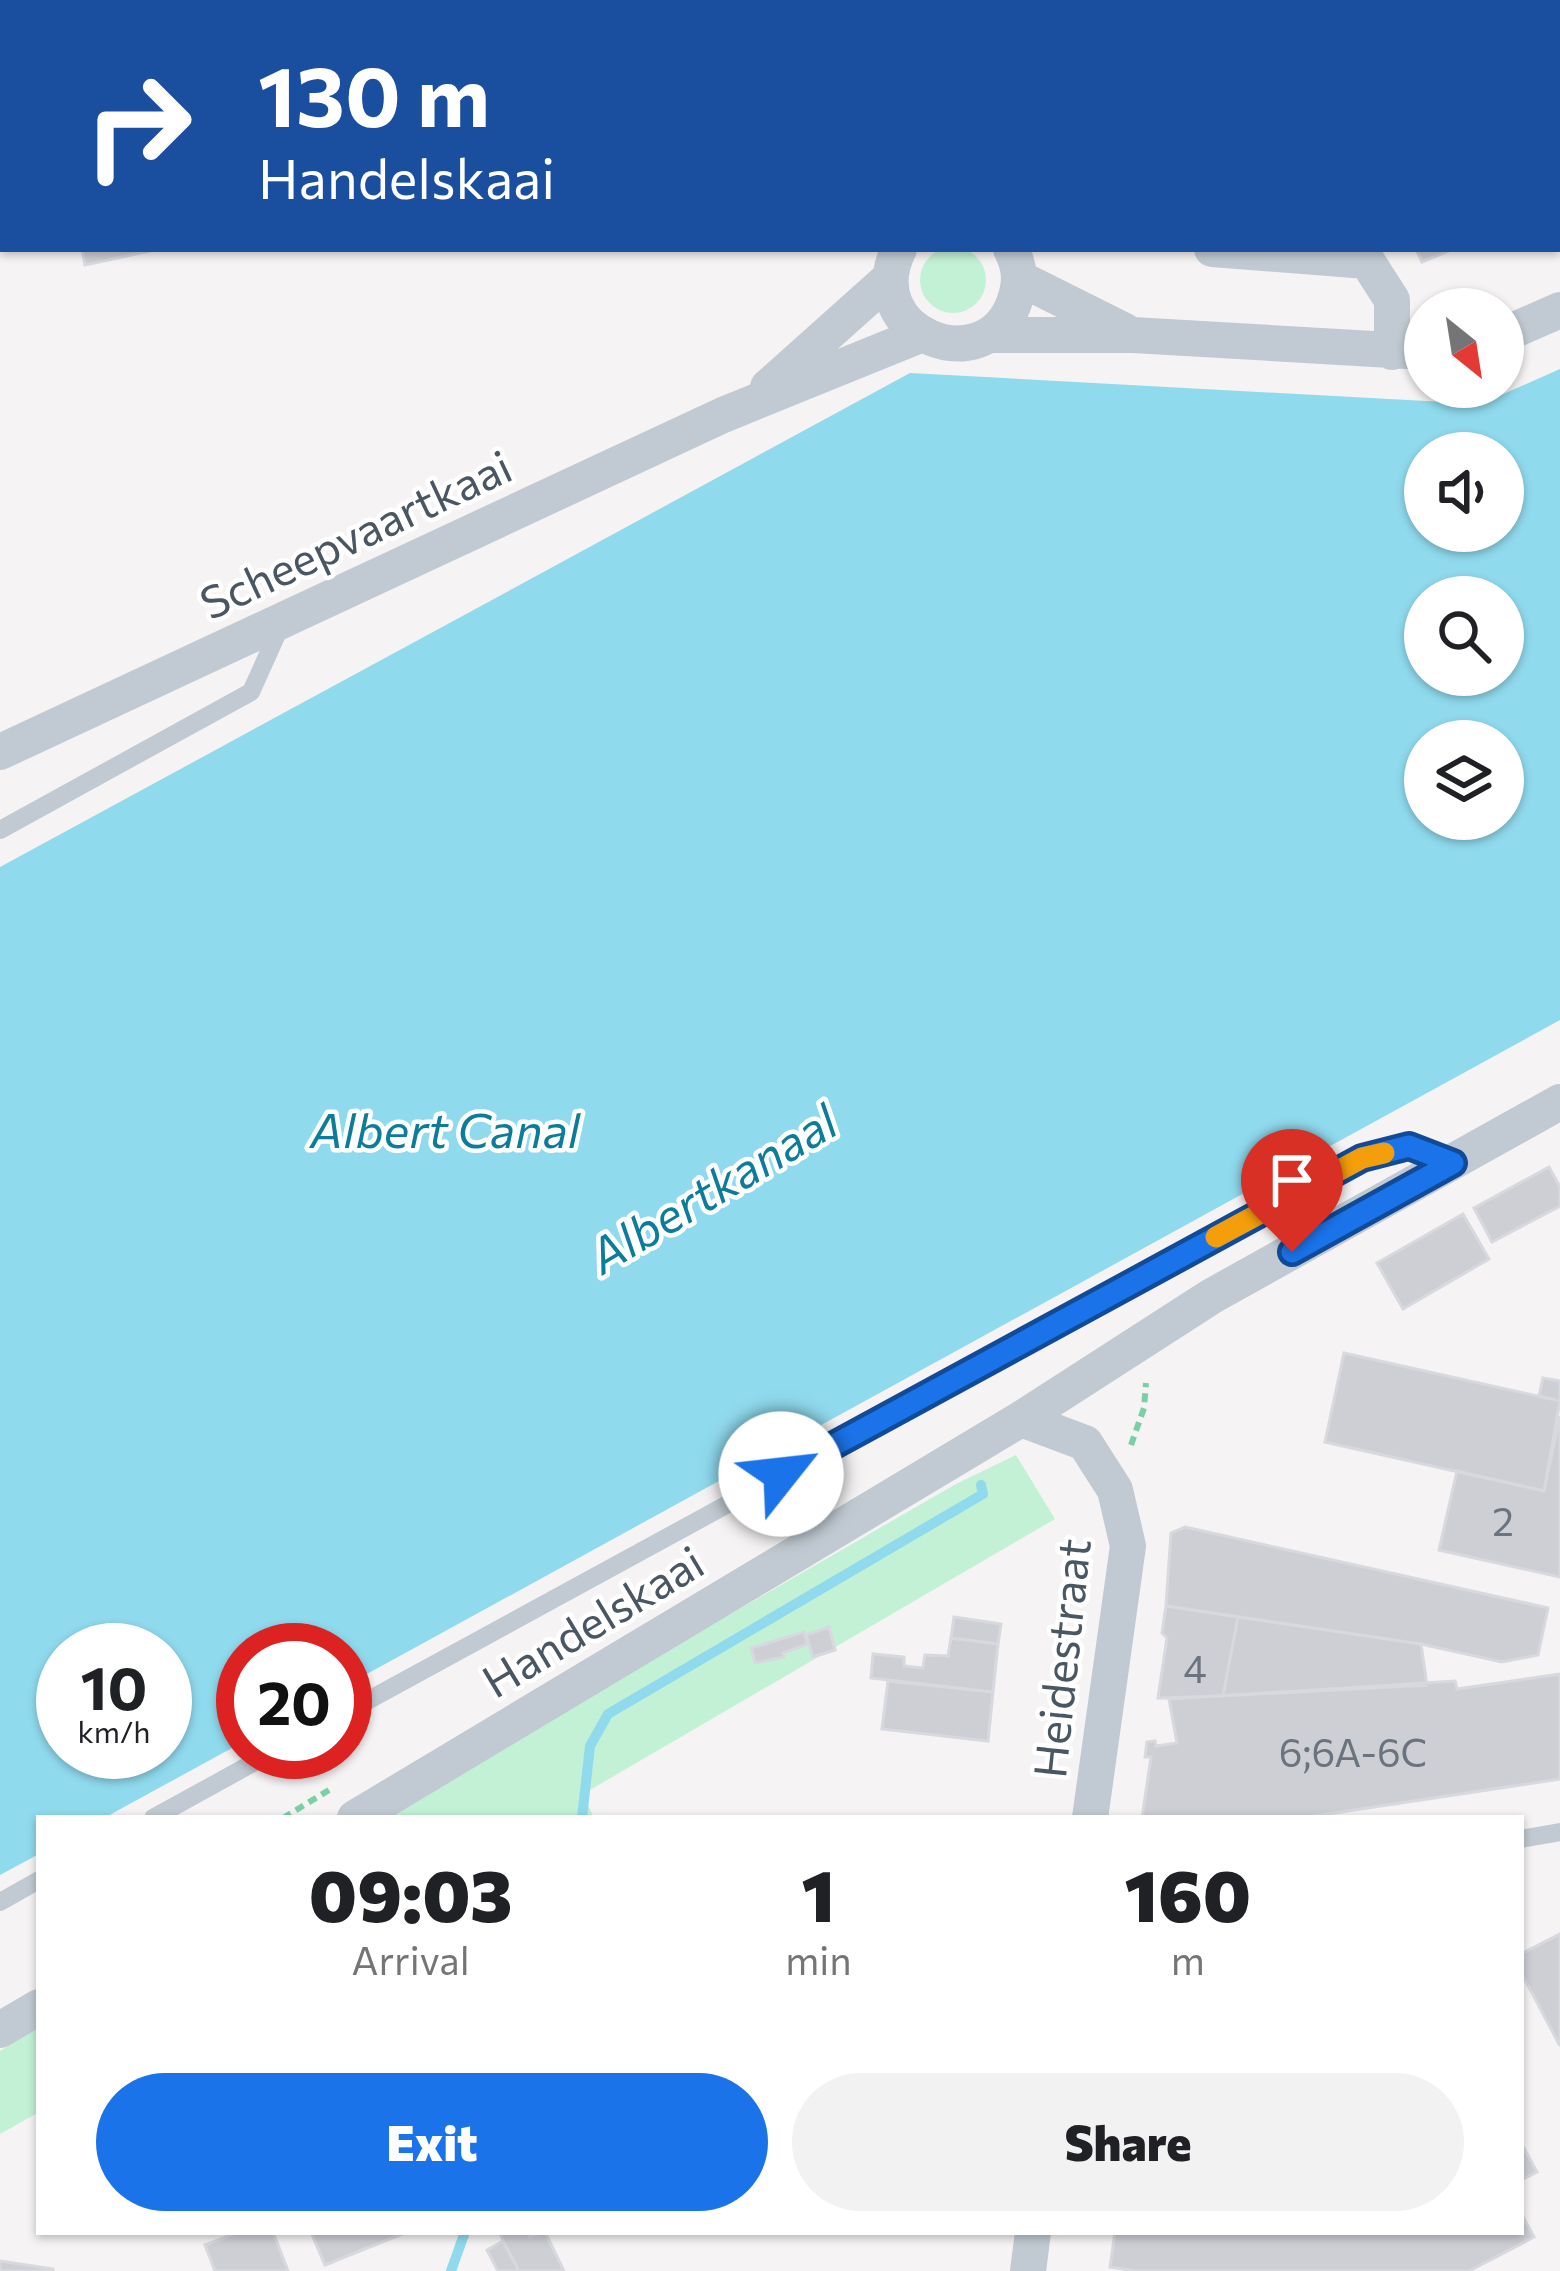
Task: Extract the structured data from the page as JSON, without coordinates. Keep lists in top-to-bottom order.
{
  "streets": {
    "street": ["Scheepvaartkaai", "Handelskaai", "Heidestraat"]
  },
  "crossings": [
    ["Handelskaai", "Heidestraat"]
  ],
  "water": ["Albert Canal", "Albertkanaal"],
  "house_numbers": ["2", "4", "6;6A-6C"],
  "north": "bottom right",
  "page": {
    "turn": ["130 m", "Handelskaai"],
    "speed": "10 km/h",
    "limit": "20",
    "eta": [
      "09:03",
      "Arrival",
      "1",
      "min",
      "160",
      "m"
    ],
    "buttons": ["Exit", "Share"]
  }
}
